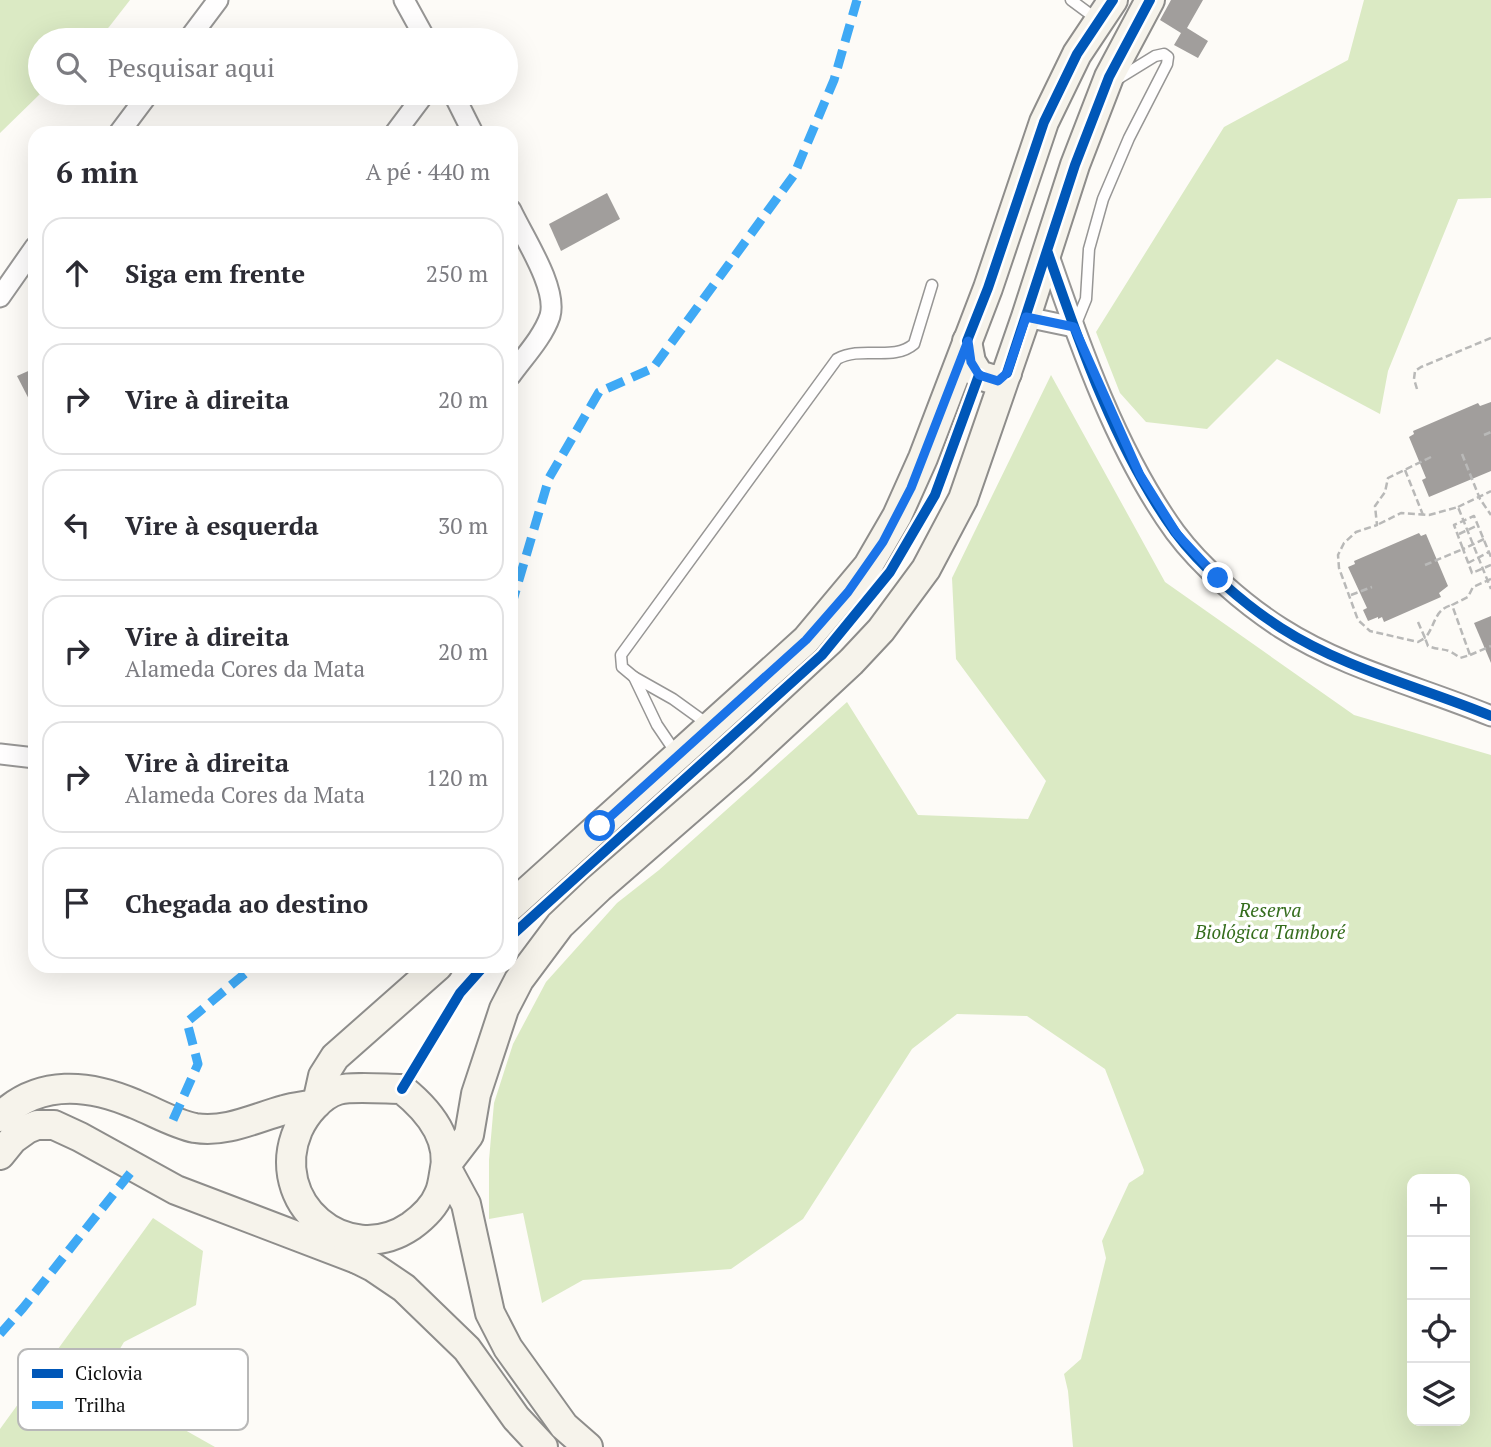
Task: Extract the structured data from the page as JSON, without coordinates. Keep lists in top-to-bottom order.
{
  "parks": ["Reserva Biológica Tamboré"],
  "legend": ["Ciclovia", "Trilha"],
  "page": {
    "search": "Pesquisar aqui",
    "heading": ["6 min", "A pé · 440 m"],
    "list": [
      ["Siga em frente", "250 m"],
      ["Vire à direita", "20 m"],
      ["Vire à esquerda", "30 m"],
      ["Vire à direita", "Alameda Cores da Mata", "20 m"],
      ["Vire à direita", "Alameda Cores da Mata", "120 m"],
      "Chegada ao destino"
    ],
    "map_buttons": ["+", "−"]
  }
}
